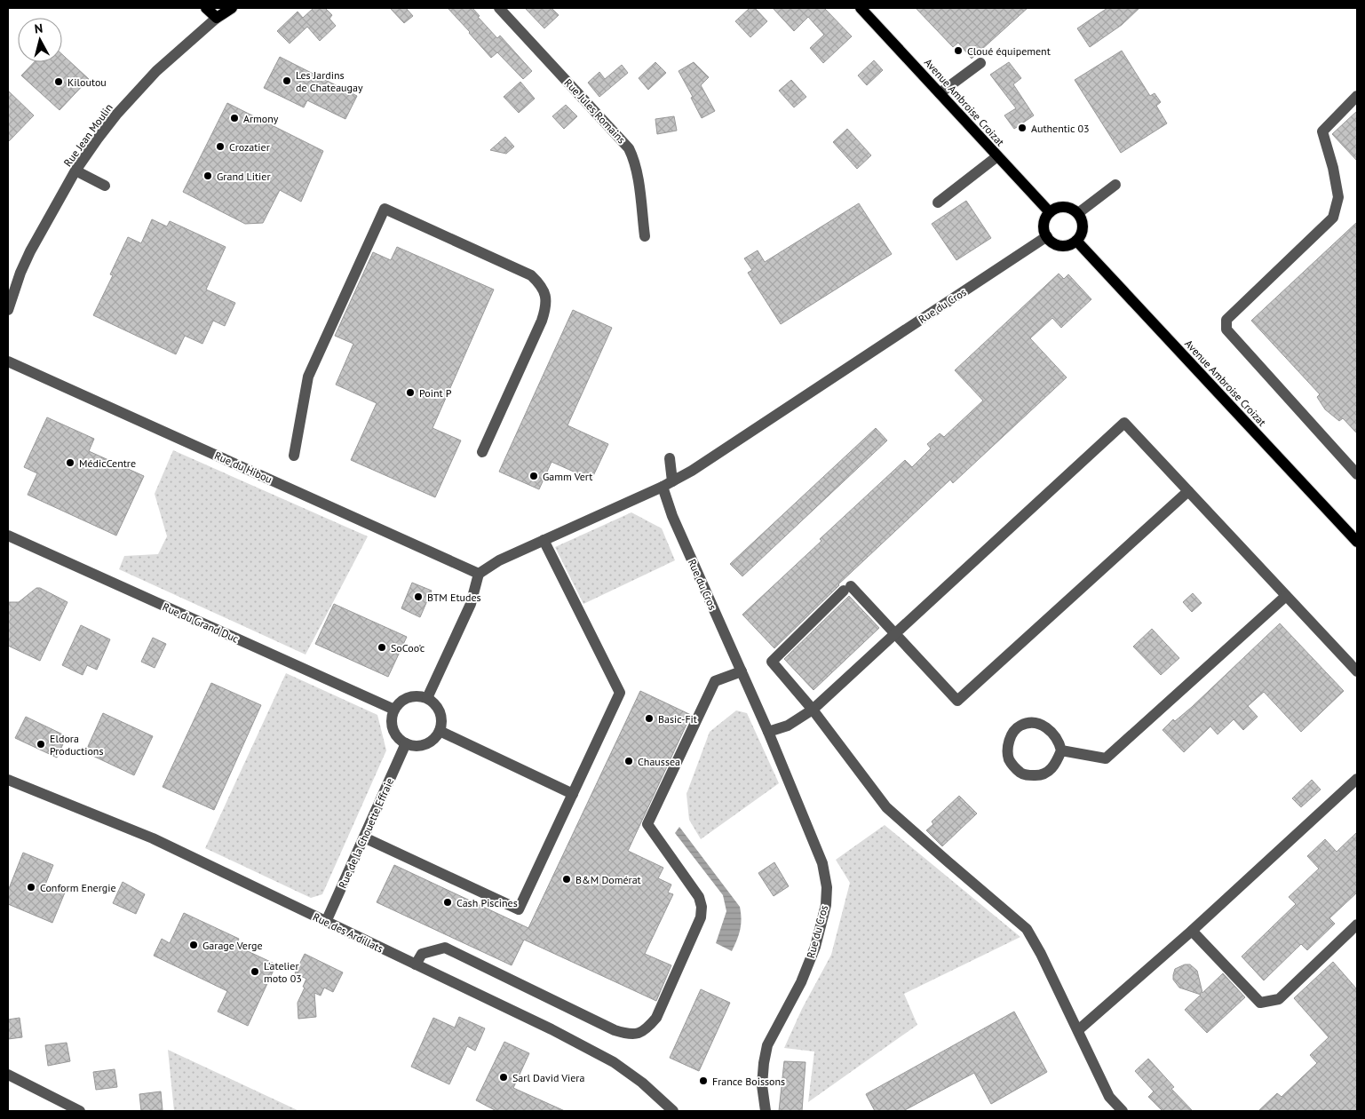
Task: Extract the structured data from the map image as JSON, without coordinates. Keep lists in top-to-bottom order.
{
  "streets": {
    "main road": ["Avenue Ambroise Croizat", "Rue Jean Moulin"],
    "street": [
      "Rue Jules Romains",
      "Rue du Cros",
      "Rue du Hibou",
      "Rue du Grand Duc",
      "Rue de la Chouette Effraie",
      "Rue des Ardillats"
    ]
  },
  "crossings": [
    ["Avenue Ambroise Croizat", "Rue du Cros"],
    ["Rue du Grand Duc", "Rue de la Chouette Effraie"],
    ["Rue de la Chouette Effraie", "Rue des Ardillats"]
  ],
  "places": [
    "Cloué équipement",
    "Les Jardins de Chateaugay",
    "Kiloutou",
    "Armony",
    "Authentic 03",
    "Crozatier",
    "Grand Litier",
    "Point P",
    "MédicCentre",
    "Gamm Vert",
    "BTM Etudes",
    "SoCoo'c",
    "Basic-Fit",
    "Eldora Productions",
    "Chaussea",
    "B&M Domérat",
    "Conform Energie",
    "Cash Piscines",
    "Garage Verge",
    "L'atelier moto 03",
    "Sarl David Viera",
    "France Boissons"
  ],
  "north": "top"
}
